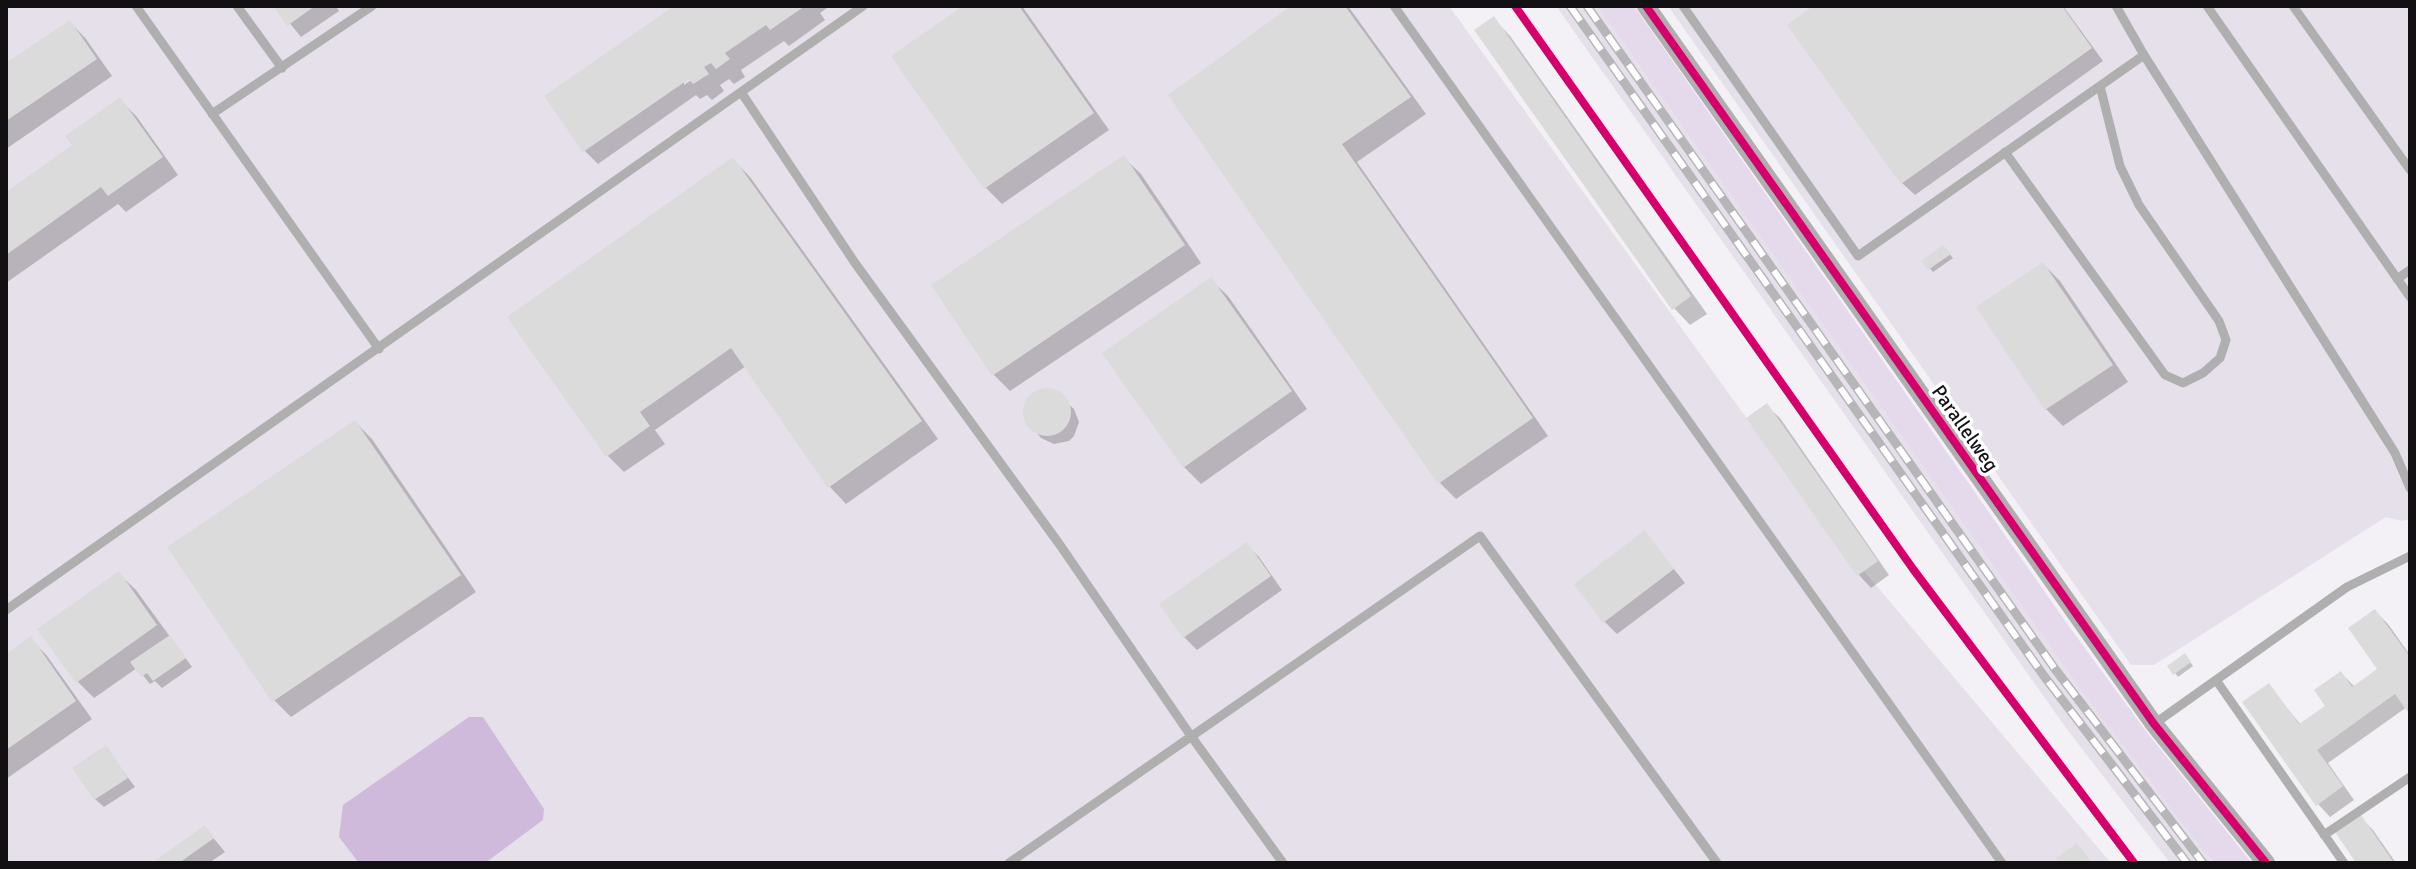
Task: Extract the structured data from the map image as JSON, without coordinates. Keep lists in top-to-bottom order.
{
  "streets": {
    "street": ["Parallelweg"]
  }
}
